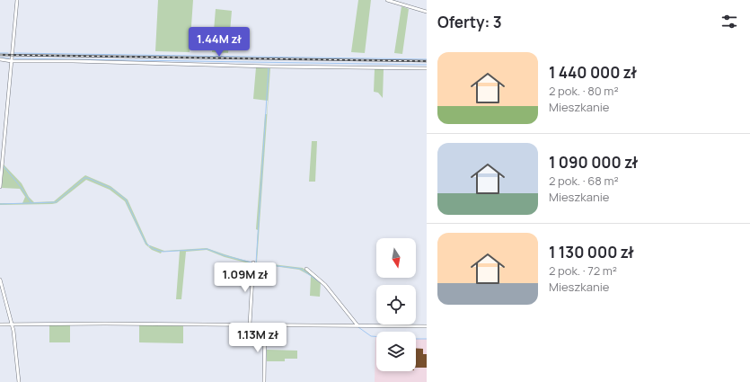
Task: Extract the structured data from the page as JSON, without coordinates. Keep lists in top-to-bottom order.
{
  "north": "bottom",
  "page": {
    "heading": "Oferty: 3",
    "price": ["1.44M zł", "1.09M zł", "1.13M zł"],
    "list": [
      {
        "name": "1 440 000 zł",
        "note": "2 pok. · 80 m² · Mieszkanie"
      },
      {
        "name": "1 090 000 zł",
        "note": "2 pok. · 68 m² · Mieszkanie"
      },
      {
        "name": "1 130 000 zł",
        "note": "2 pok. · 72 m² · Mieszkanie"
      }
    ]
  }
}
